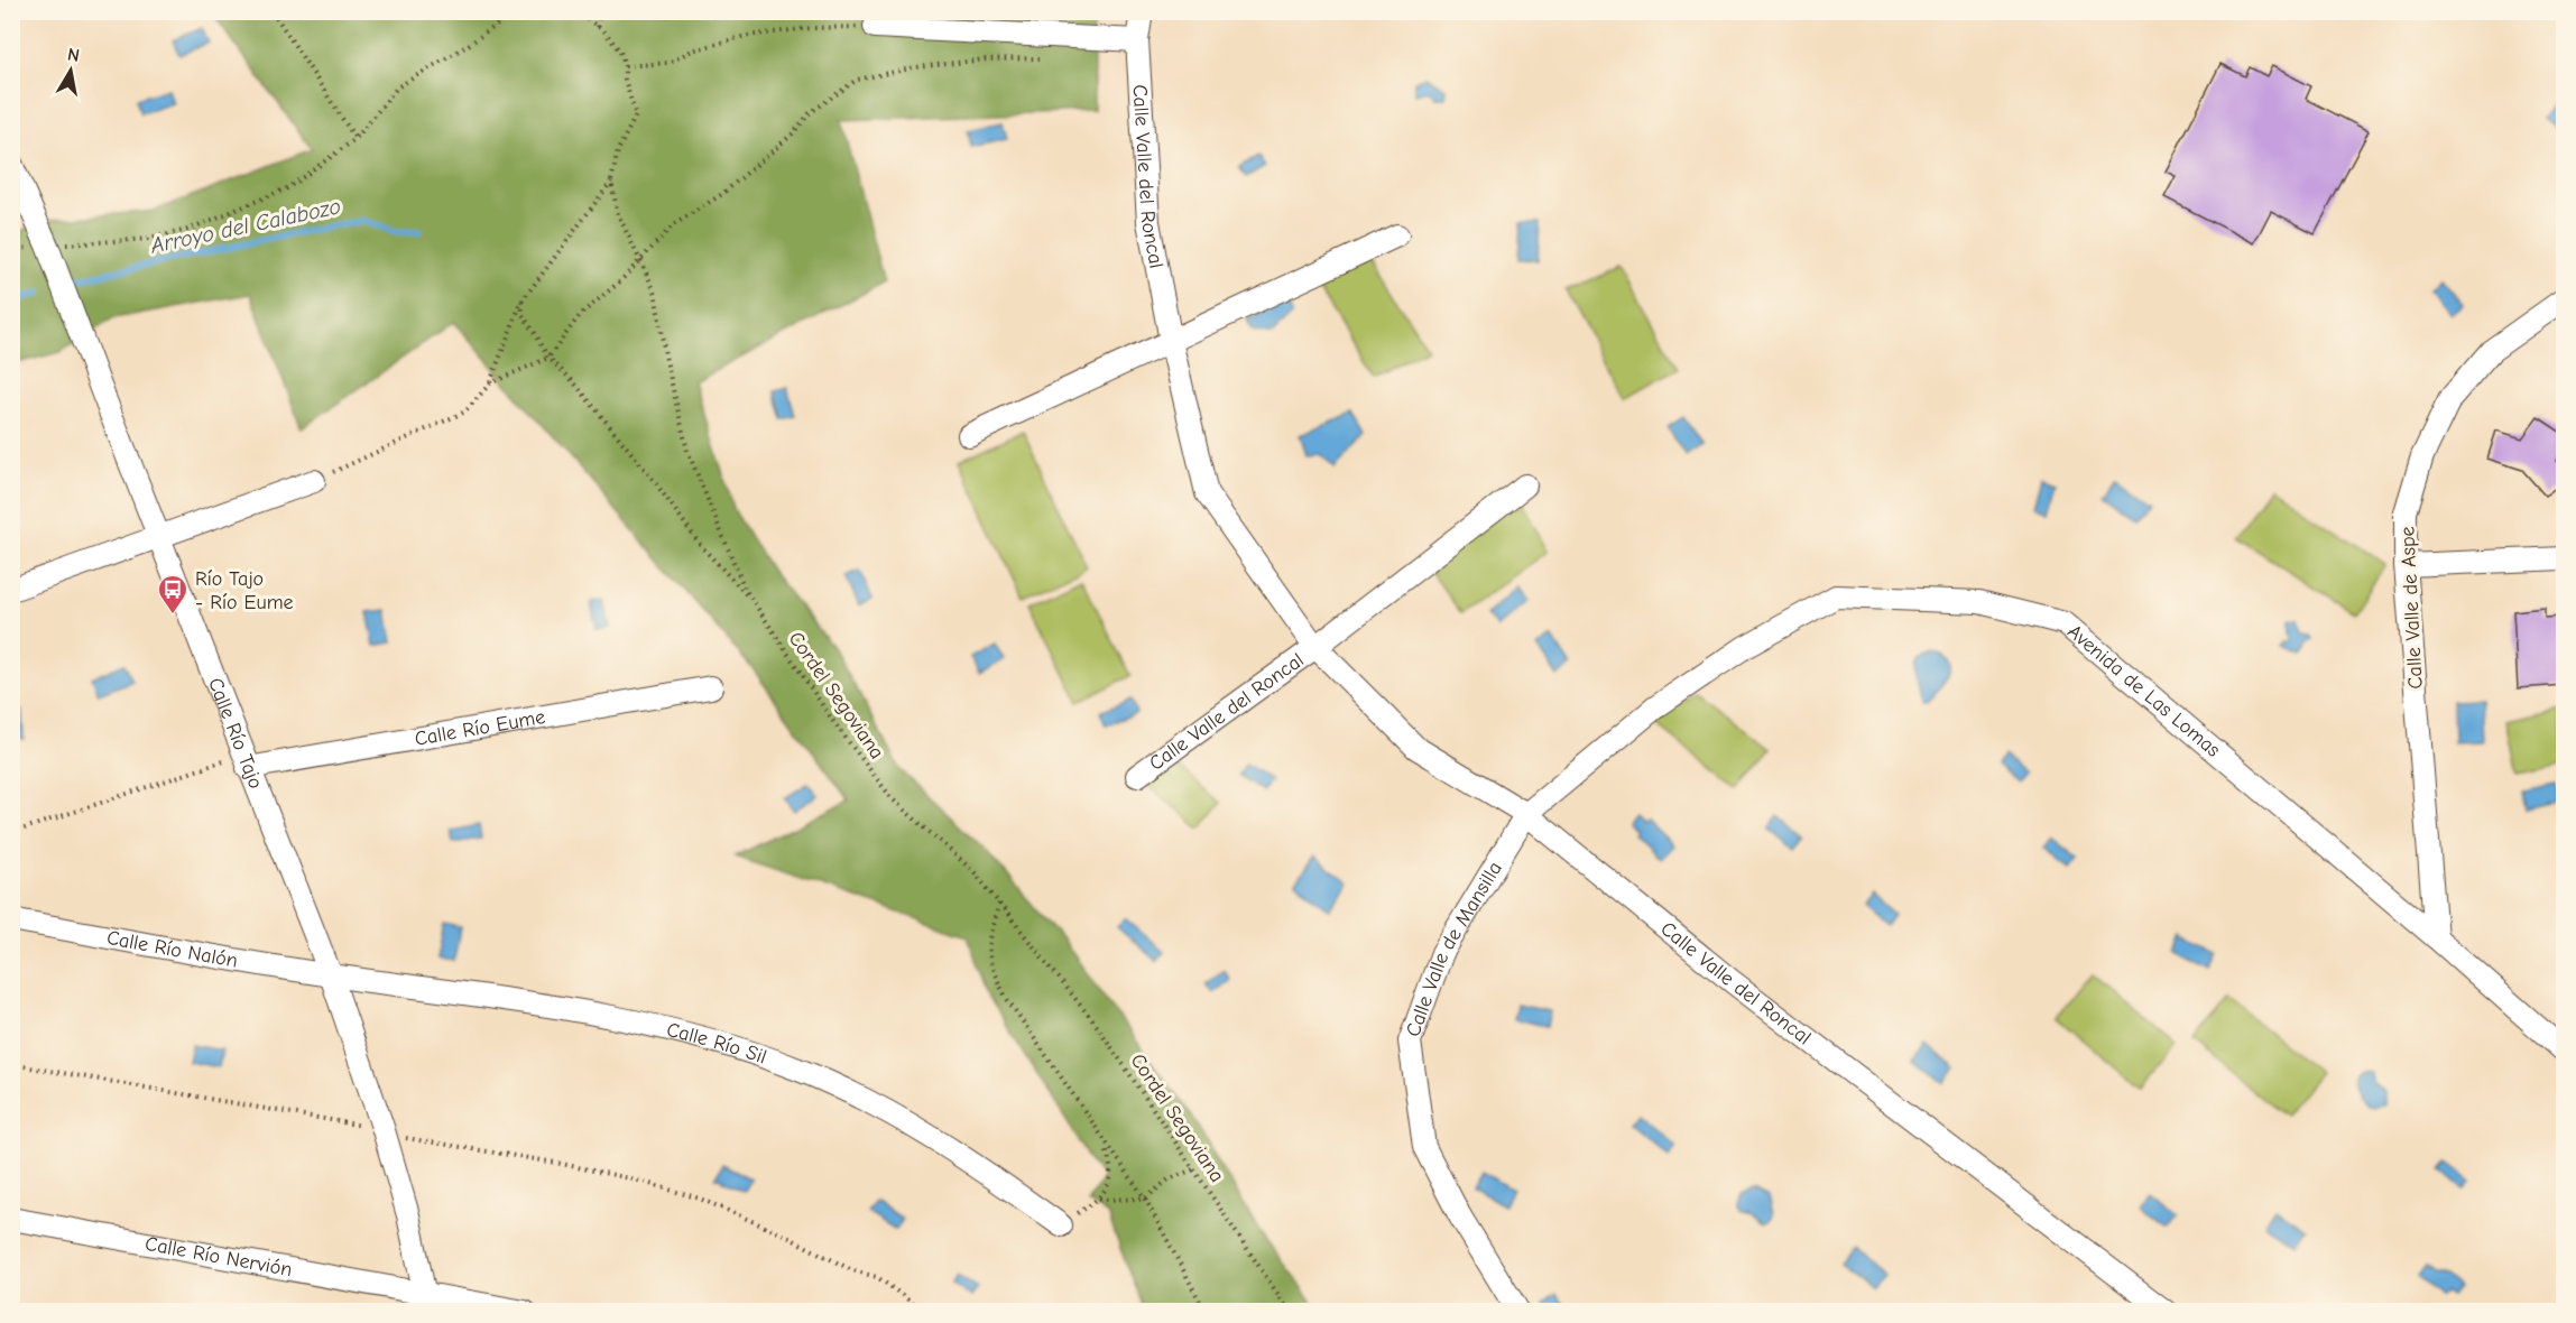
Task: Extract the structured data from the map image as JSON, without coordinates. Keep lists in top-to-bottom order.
{
  "streets": {
    "street": [
      "Calle Valle del Roncal",
      "Calle Valle de Aspe",
      "Avenida de Las Lomas",
      "Calle Río Eume",
      "Calle Río Tajo",
      "Calle Río Nalón",
      "Calle Valle de Mansilla",
      "Calle Río Sil",
      "Calle Río Nervión"
    ],
    "path": ["Cordel Segoviana"]
  },
  "crossings": [
    ["Calle Valle del Roncal", "Avenida de Las Lomas"],
    ["Calle Valle del Roncal", "Calle Valle de Mansilla"],
    ["Calle Valle de Aspe", "Avenida de Las Lomas"],
    ["Avenida de Las Lomas", "Calle Valle de Mansilla"],
    ["Calle Río Eume", "Calle Río Tajo"],
    ["Calle Río Tajo", "Calle Río Nalón"],
    ["Calle Río Tajo", "Calle Río Sil"],
    ["Calle Río Tajo", "Calle Río Nervión"],
    ["Calle Río Nalón", "Calle Río Sil"]
  ],
  "water": ["Arroyo del Calabozo"],
  "places": {
    "bus stop": ["Río Tajo - Río Eume"]
  },
  "north": "top"
}
